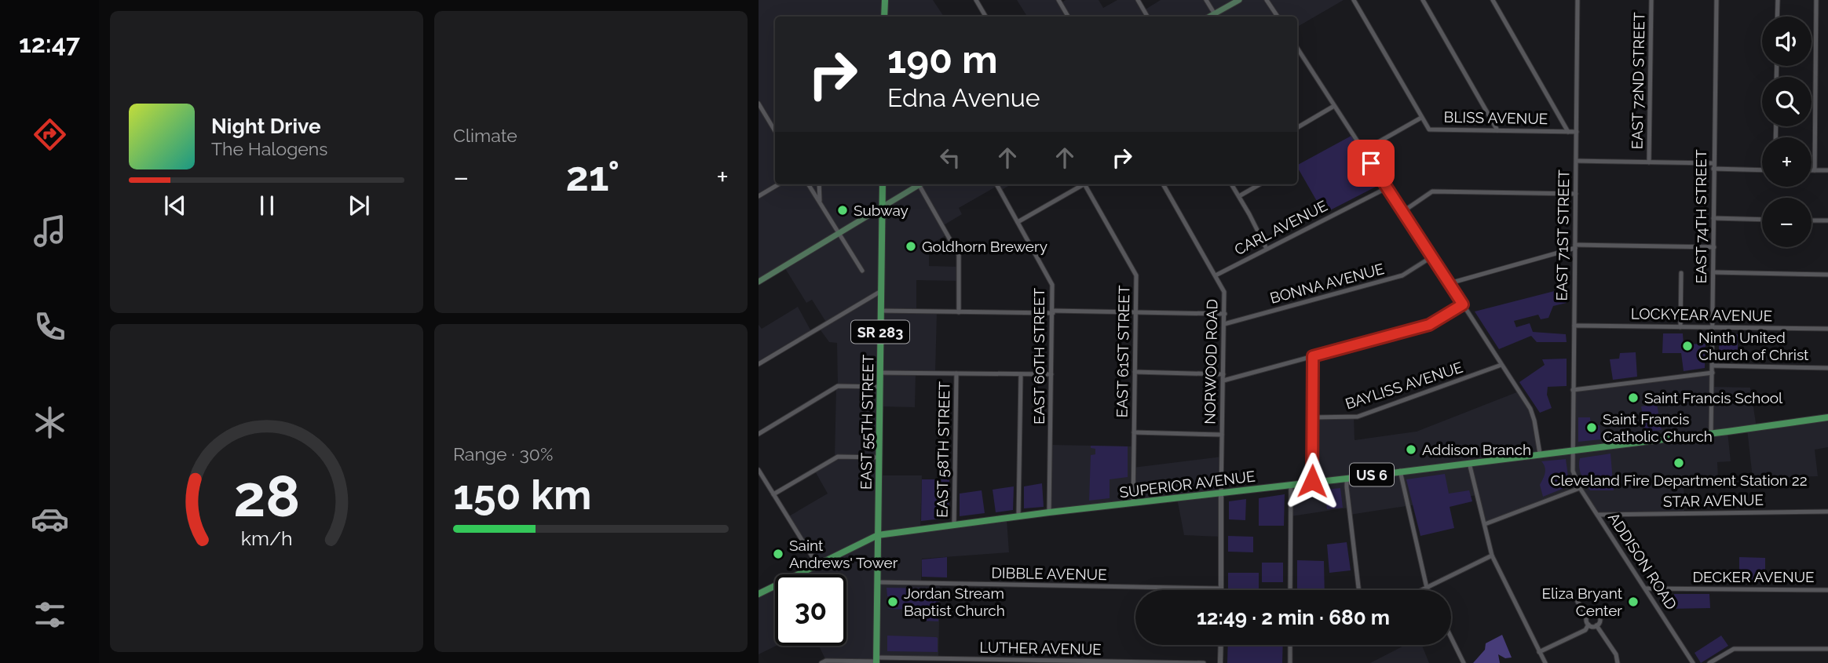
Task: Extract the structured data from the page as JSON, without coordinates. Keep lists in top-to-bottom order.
{
  "streets": {
    "main road": [
      "SR 283",
      "EAST 55TH STREET",
      "US 6",
      "SUPERIOR AVENUE"
    ],
    "street": [
      "EAST 72ND STREET",
      "BLISS AVENUE",
      "EAST 74TH STREET",
      "CARL AVENUE",
      "EAST 71ST STREET",
      "BONNA AVENUE",
      "LOCKYEAR AVENUE",
      "EAST 61ST STREET",
      "EAST 60TH STREET",
      "NORWOOD ROAD",
      "BAYLISS AVENUE",
      "EAST 58TH STREET",
      "STAR AVENUE",
      "ADDISON ROAD",
      "DIBBLE AVENUE",
      "DECKER AVENUE",
      "LUTHER AVENUE"
    ]
  },
  "crossings": [
    ["BLISS AVENUE", "EAST 71ST STREET"],
    ["EAST 74TH STREET", "LOCKYEAR AVENUE"],
    ["EAST 74TH STREET", "SUPERIOR AVENUE"],
    ["CARL AVENUE", "NORWOOD ROAD"],
    ["EAST 71ST STREET", "LOCKYEAR AVENUE"],
    ["EAST 71ST STREET", "SUPERIOR AVENUE"],
    ["EAST 71ST STREET", "ADDISON ROAD"],
    ["BONNA AVENUE", "NORWOOD ROAD"],
    ["EAST 61ST STREET", "SUPERIOR AVENUE"],
    ["EAST 60TH STREET", "SUPERIOR AVENUE"],
    ["NORWOOD ROAD", "SUPERIOR AVENUE"],
    ["EAST 55TH STREET", "SUPERIOR AVENUE"],
    ["EAST 55TH STREET", "DIBBLE AVENUE"],
    ["EAST 55TH STREET", "LUTHER AVENUE"],
    ["EAST 58TH STREET", "SUPERIOR AVENUE"],
    ["STAR AVENUE", "ADDISON ROAD"],
    ["ADDISON ROAD", "DECKER AVENUE"]
  ],
  "places": [
    "Subway",
    "Goldhorn Brewery",
    "Ninth United Church of Christ",
    "Saint Francis School",
    "Saint Francis Catholic Church",
    "Addison Branch",
    "Cleveland Fire Department Station 22",
    "Saint Andrews' Tower",
    "Jordan Stream Baptist Church",
    "Eliza Bryant Center"
  ],
  "page": {
    "tabs": "12:47",
    "tile": [
      "Climate",
      ["Range · 30%", "150 km"]
    ],
    "map_buttons": ["+", "−"],
    "turn": ["190 m", "Edna Avenue"],
    "song": ["Night Drive", "The Halogens"],
    "heat": ["−", "21°", "+"],
    "limit": "30",
    "trip": "12:49 · 2 min · 680 m",
    "gauge": ["28", "km/h"]
  }
}
